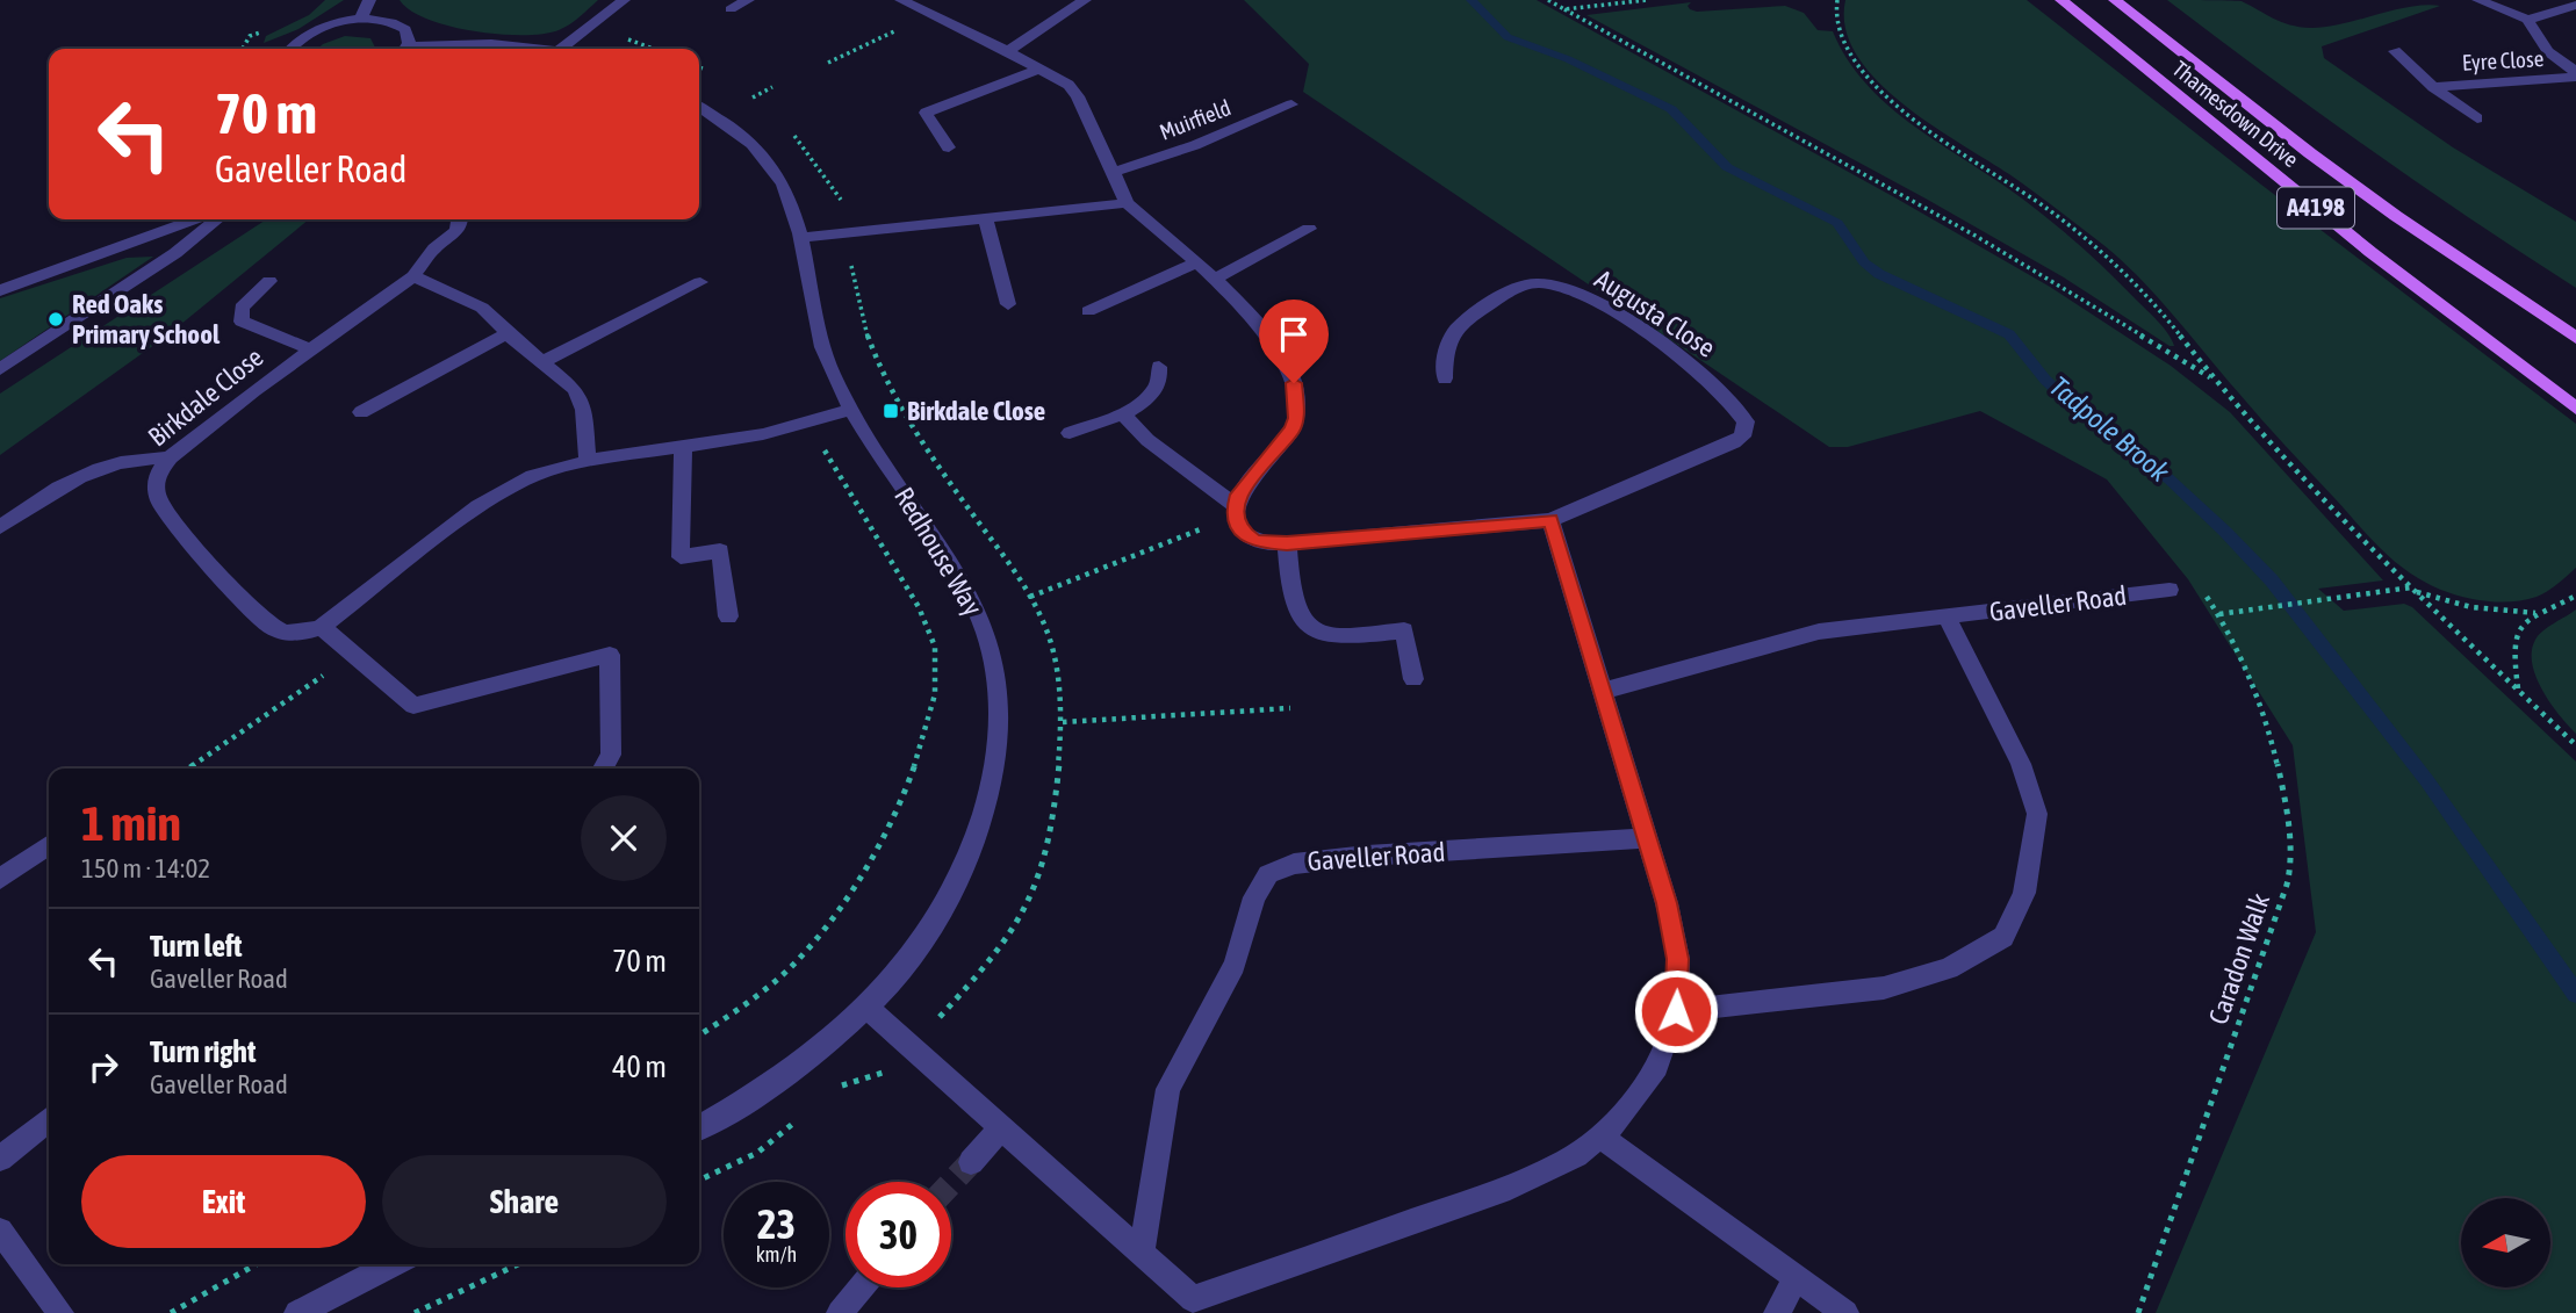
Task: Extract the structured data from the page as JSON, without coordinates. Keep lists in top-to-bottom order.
{
  "streets": {
    "main road": ["Thamesdown Drive", "A4198"],
    "street": [
      "Eyre Close",
      "Muirfield",
      "Augusta Close",
      "Birkdale Close",
      "Redhouse Way",
      "Gaveller Road"
    ],
    "path": ["Caradon Walk"]
  },
  "water": ["Tadpole Brook"],
  "places": {
    "other": ["Red Oaks Primary School"],
    "transit": ["Birkdale Close"]
  },
  "north": "left",
  "page": {
    "turn": ["70 m", "Gaveller Road"],
    "heading": ["1 min", "150 m · 14:02"],
    "list": [
      {
        "name": "Turn left",
        "note": "Gaveller Road",
        "value": "70 m"
      },
      {
        "name": "Turn right",
        "note": "Gaveller Road",
        "value": "40 m"
      }
    ],
    "buttons": ["Exit", "Share"],
    "speed": "23 km/h",
    "limit": "30"
  }
}
